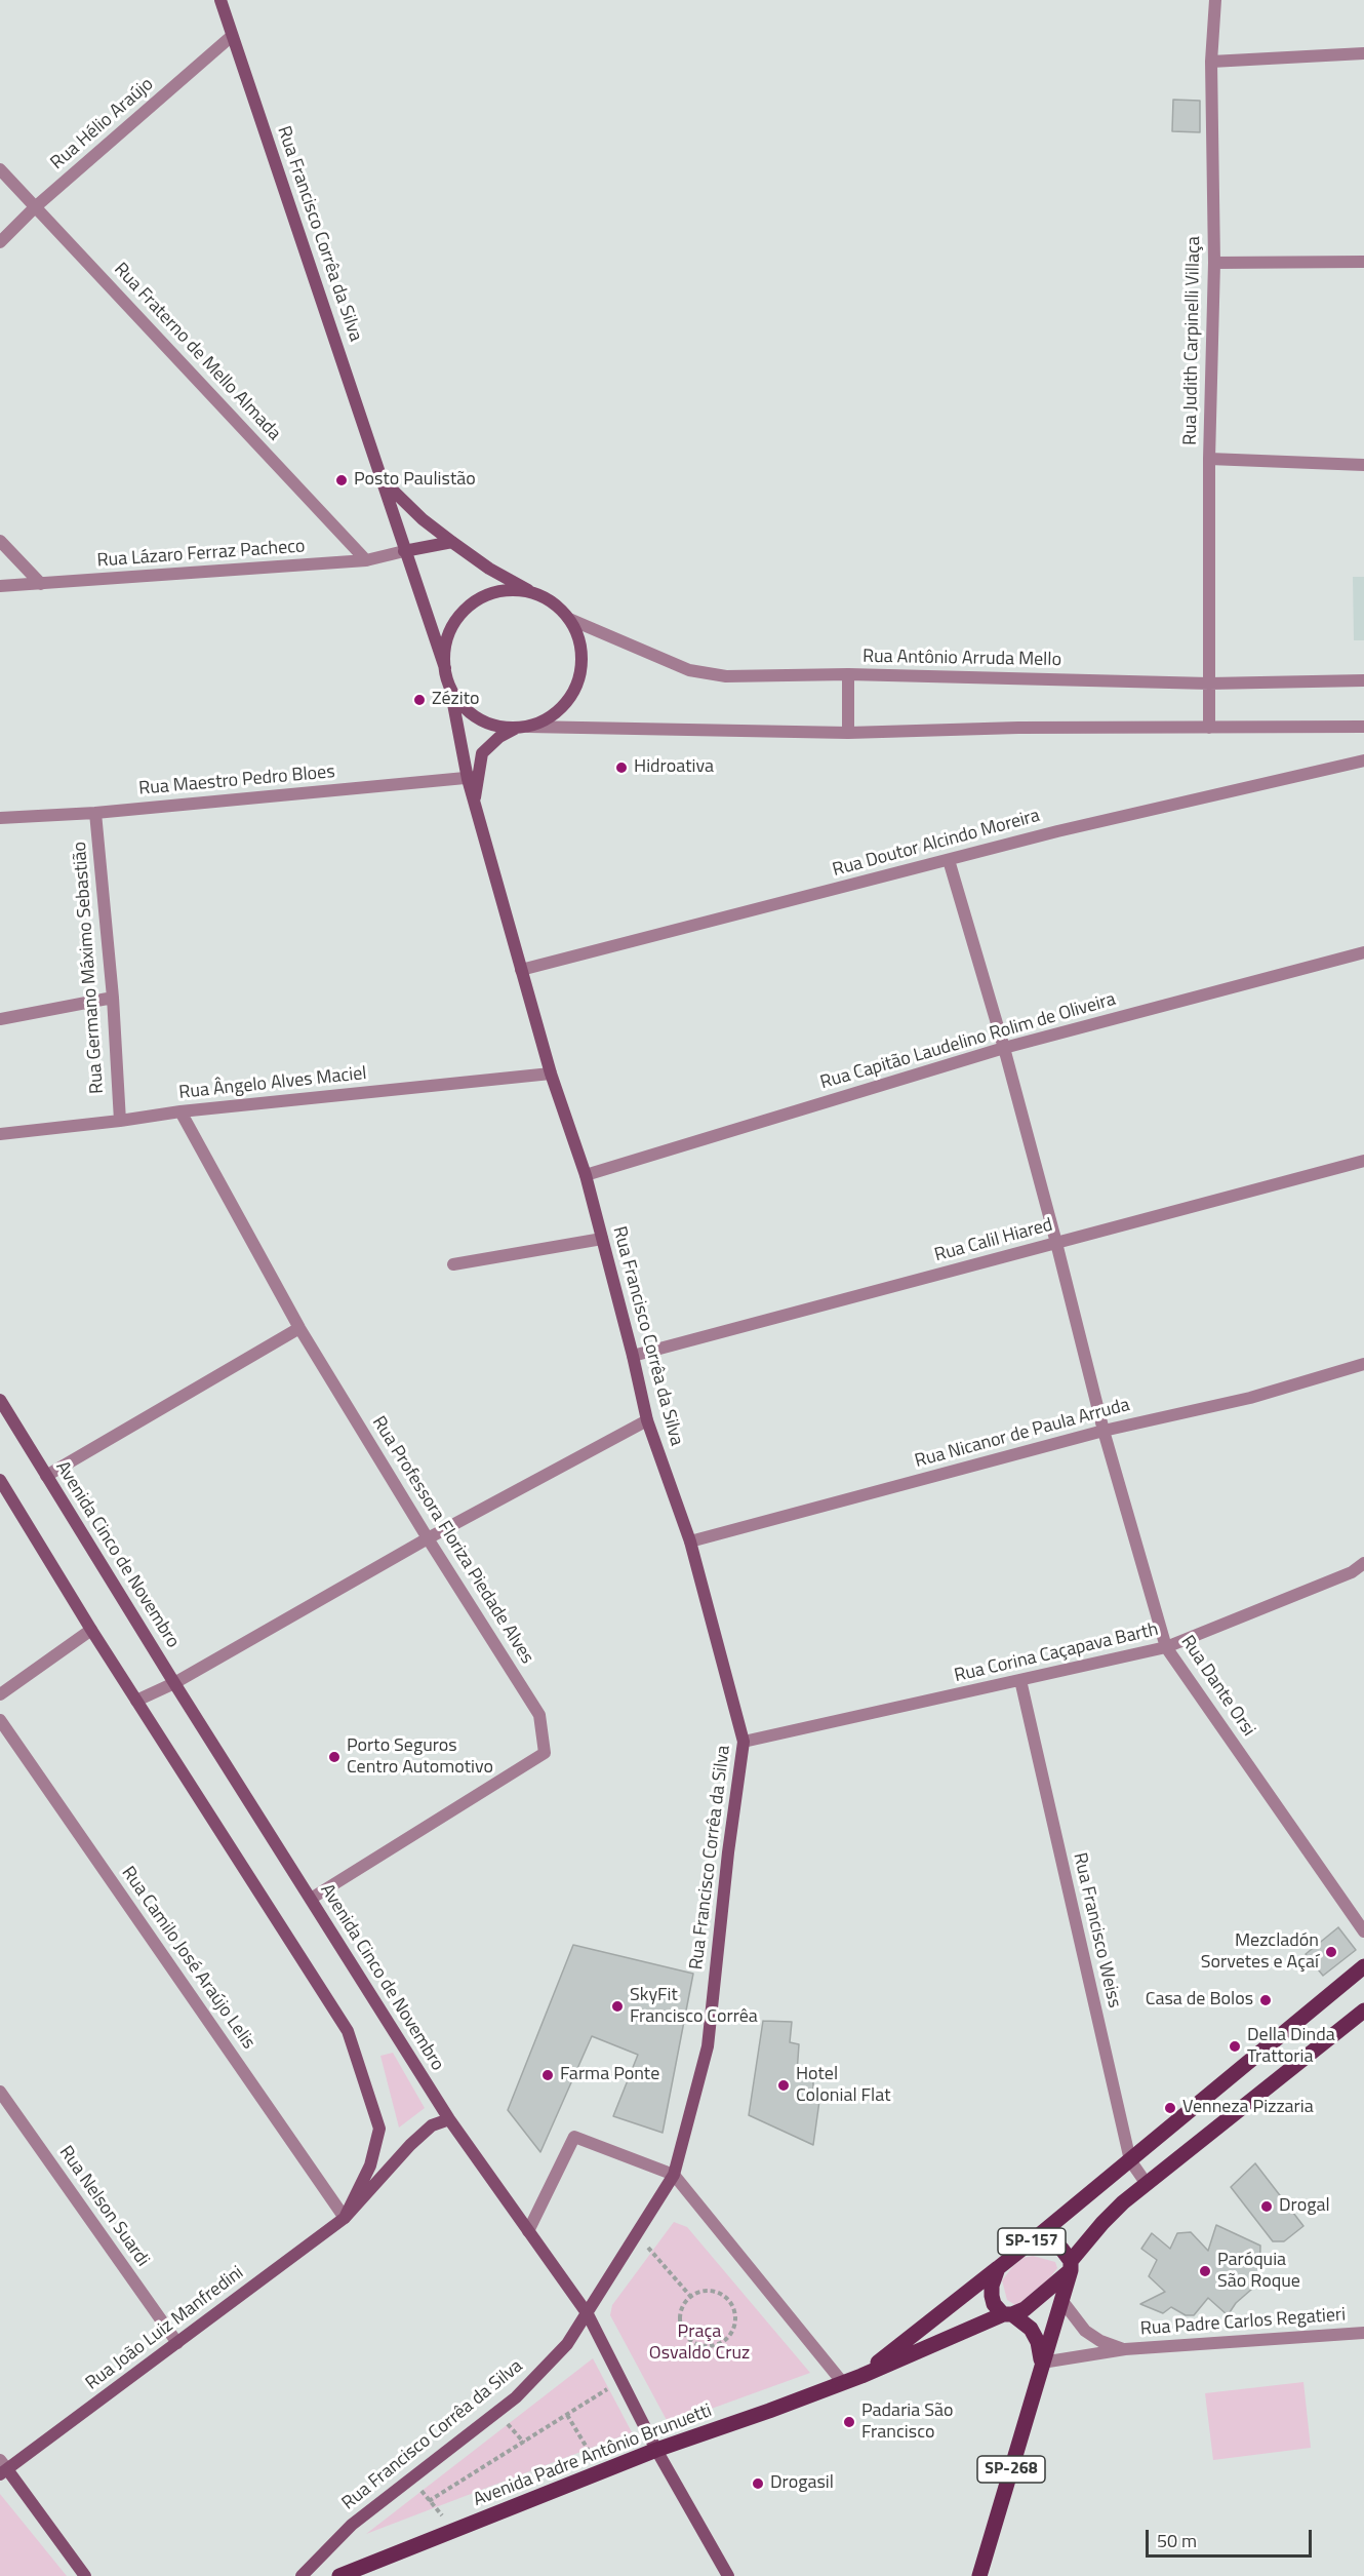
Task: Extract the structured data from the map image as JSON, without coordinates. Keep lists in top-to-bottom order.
{
  "streets": {
    "main road": [
      "Rua Francisco Corrêa da Silva",
      "Avenida Cinco de Novembro",
      "SP-157",
      "Rua João Luiz Manfredini",
      "Avenida Padre Antônio Brunuetti",
      "SP-268"
    ],
    "street": [
      "Rua Hélio Araújo",
      "Rua Judith Carpinelli Villaça",
      "Rua Fraterno de Mello Almada",
      "Rua Lázaro Ferraz Pacheco",
      "Rua Antônio Arruda Mello",
      "Rua Maestro Pedro Bloes",
      "Rua Doutor Alcindo Moreira",
      "Rua Germano Máximo Sebastião",
      "Rua Capitão Laudelino Rolim de Oliveira",
      "Rua Ângelo Alves Maciel",
      "Rua Calil Hiared",
      "Rua Nicanor de Paula Arruda",
      "Rua Professora Floriza Piedade Alves",
      "Rua Corina Caçapava Barth",
      "Rua Dante Orsi",
      "Rua Francisco Weiss",
      "Rua Camilo José Araújo Lelis",
      "Rua Nelson Suardi",
      "Rua Padre Carlos Regatieri"
    ]
  },
  "crossings": [
    ["Rua Hélio Araújo", "Rua Francisco Corrêa da Silva"],
    ["Rua Hélio Araújo", "Rua Fraterno de Mello Almada"],
    ["Rua Francisco Corrêa da Silva", "Rua Lázaro Ferraz Pacheco"],
    ["Rua Francisco Corrêa da Silva", "Rua Antônio Arruda Mello"],
    ["Rua Francisco Corrêa da Silva", "Rua Maestro Pedro Bloes"],
    ["Rua Francisco Corrêa da Silva", "Rua Doutor Alcindo Moreira"],
    ["Rua Francisco Corrêa da Silva", "Rua Capitão Laudelino Rolim de Oliveira"],
    ["Rua Francisco Corrêa da Silva", "Rua Ângelo Alves Maciel"],
    ["Rua Francisco Corrêa da Silva", "Rua Calil Hiared"],
    ["Rua Francisco Corrêa da Silva", "Rua Nicanor de Paula Arruda"],
    ["Rua Francisco Corrêa da Silva", "Avenida Cinco de Novembro"],
    ["Rua Francisco Corrêa da Silva", "Rua Corina Caçapava Barth"],
    ["Rua Judith Carpinelli Villaça", "Rua Antônio Arruda Mello"],
    ["Rua Fraterno de Mello Almada", "Rua Lázaro Ferraz Pacheco"],
    ["Rua Maestro Pedro Bloes", "Rua Germano Máximo Sebastião"],
    ["Rua Doutor Alcindo Moreira", "Rua Dante Orsi"],
    ["Rua Germano Máximo Sebastião", "Rua Ângelo Alves Maciel"],
    ["Rua Capitão Laudelino Rolim de Oliveira", "Rua Dante Orsi"],
    ["Rua Ângelo Alves Maciel", "Rua Professora Floriza Piedade Alves"],
    ["Rua Calil Hiared", "Rua Dante Orsi"],
    ["Rua Nicanor de Paula Arruda", "Rua Dante Orsi"],
    ["Rua Professora Floriza Piedade Alves", "Avenida Cinco de Novembro"],
    ["Avenida Cinco de Novembro", "Rua João Luiz Manfredini"],
    ["Avenida Cinco de Novembro", "Avenida Padre Antônio Brunuetti"],
    ["Rua Corina Caçapava Barth", "Rua Dante Orsi"],
    ["Rua Corina Caçapava Barth", "Rua Francisco Weiss"],
    ["Rua Francisco Weiss", "SP-157"],
    ["Rua Camilo José Araújo Lelis", "Rua João Luiz Manfredini"],
    ["Rua Nelson Suardi", "Rua João Luiz Manfredini"],
    ["SP-157", "Avenida Padre Antônio Brunuetti"],
    ["SP-157", "SP-268"],
    ["Rua Padre Carlos Regatieri", "SP-268"]
  ],
  "parks": ["Praça Osvaldo Cruz"],
  "places": [
    "Posto Paulistão",
    "Zézito",
    "Hidroativa",
    "Porto Seguros Centro Automotivo",
    "Mezcladón Sorvetes e Açaí",
    "Casa de Bolos",
    "SkyFit Francisco Corrêa",
    "Della Dinda Trattoria",
    "Farma Ponte",
    "Hotel Colonial Flat",
    "Venneza Pizzaria",
    "Drogal",
    "Paróquia São Roque",
    "Padaria São Francisco",
    "Drogasil"
  ],
  "scale_bar": "50 m"
}
